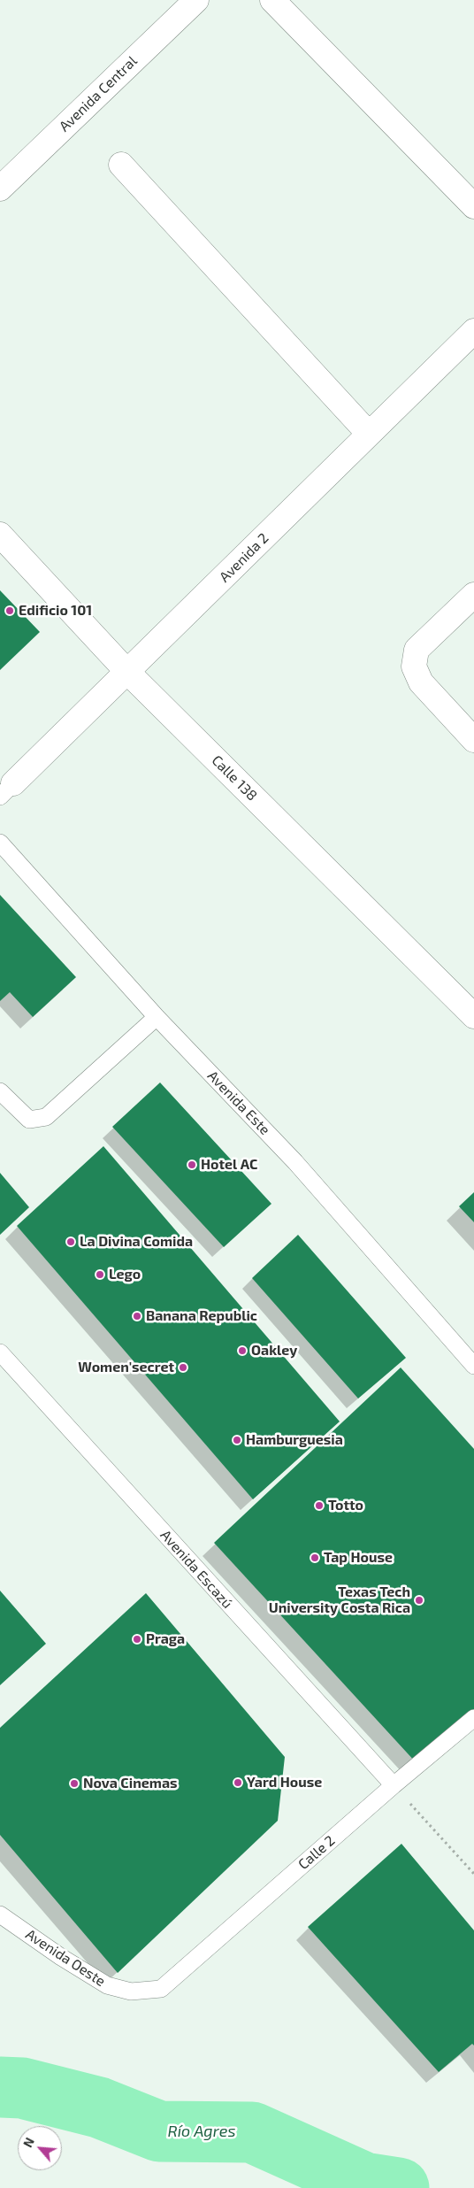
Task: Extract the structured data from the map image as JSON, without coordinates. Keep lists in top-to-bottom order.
{
  "streets": {
    "street": ["Avenida Central", "Avenida 2", "Calle 138"],
    "lane": [
      "Avenida Este",
      "Avenida Escazú",
      "Calle 2",
      "Avenida Oeste"
    ]
  },
  "crossings": [
    ["Avenida 2", "Calle 138"],
    ["Avenida Escazú", "Calle 2"],
    ["Calle 2", "Avenida Oeste"]
  ],
  "water": ["Río Agres"],
  "places": [
    "Edificio 101",
    "Hotel AC",
    "La Divina Comida",
    "Lego",
    "Banana Republic",
    "Oakley",
    "Women'secret",
    "Hamburguesia",
    "Totto",
    "Tap House",
    "Texas Tech University Costa Rica",
    "Praga",
    "Yard House",
    "Nova Cinemas"
  ],
  "north": "top left"
}
